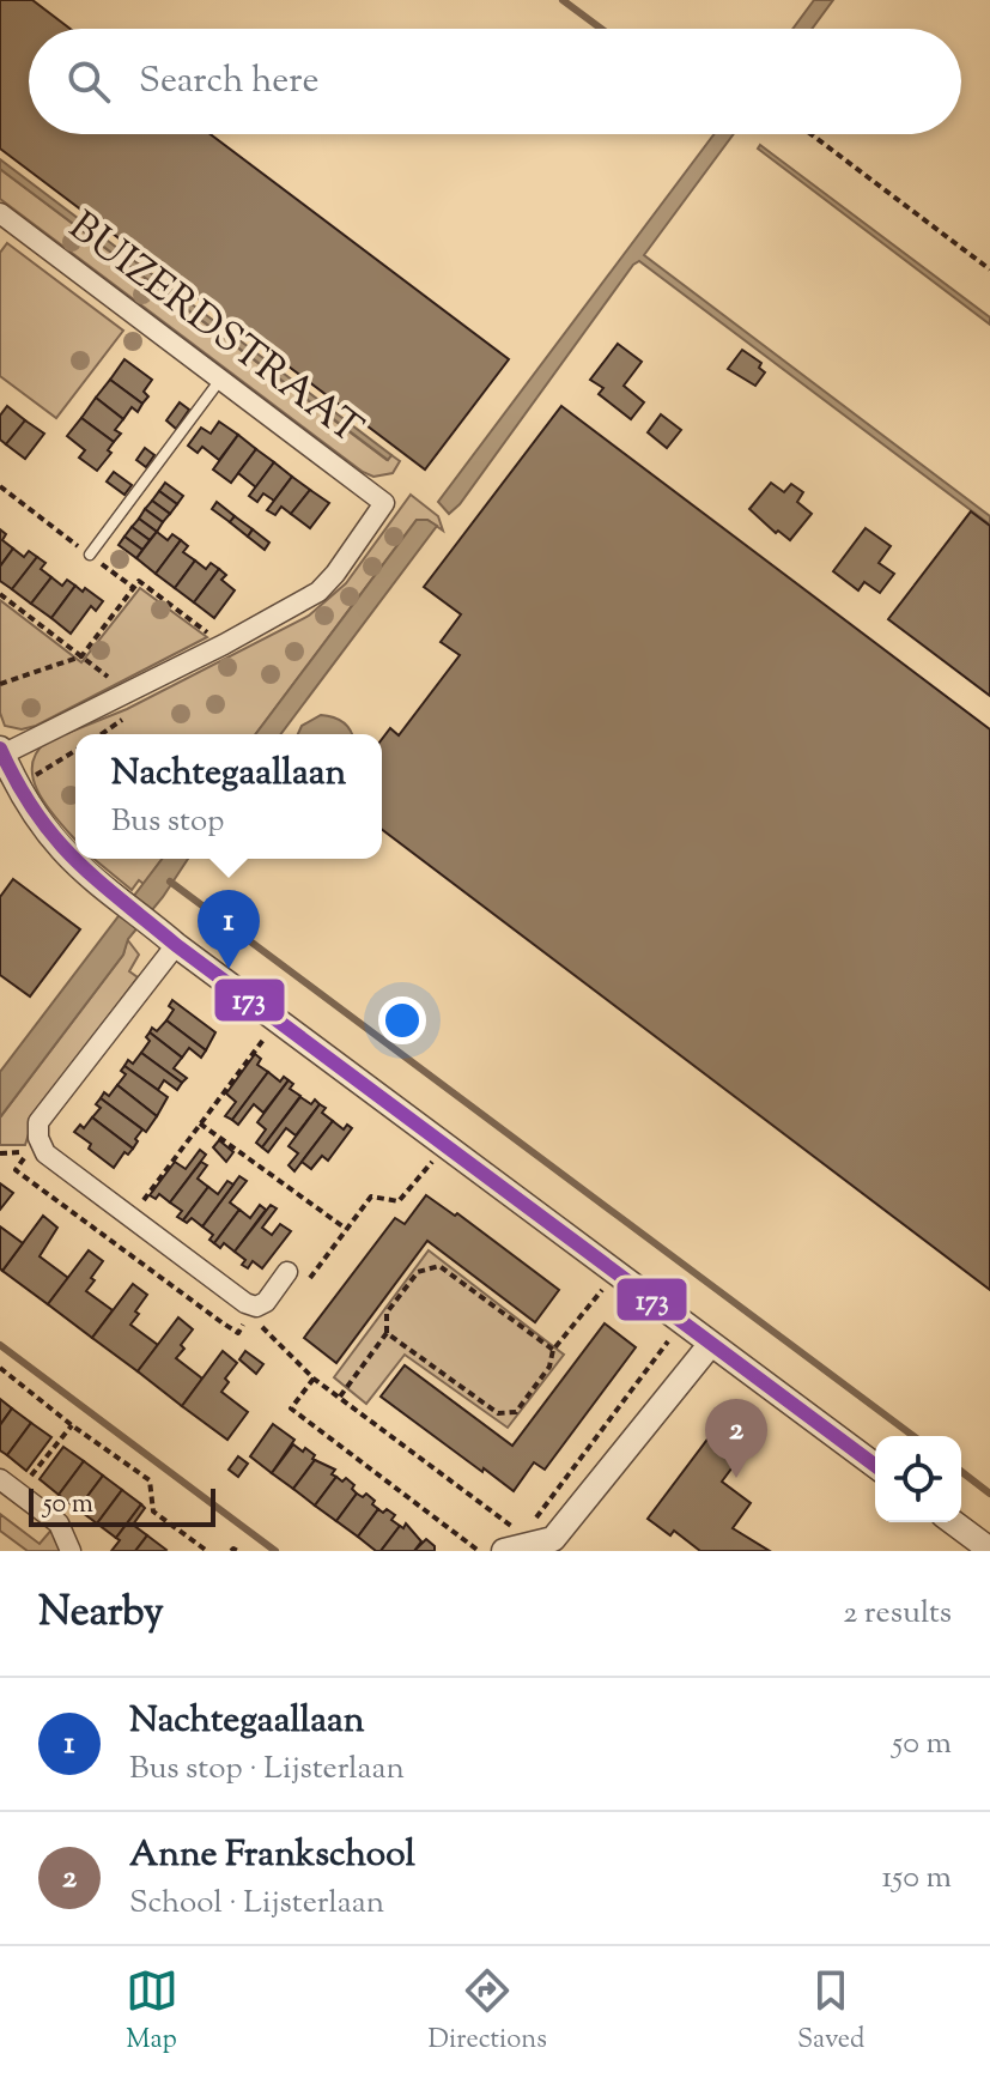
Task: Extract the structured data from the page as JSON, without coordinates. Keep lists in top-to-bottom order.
{
  "streets": {
    "street": ["BUIZERDSTRAAT"]
  },
  "lines": ["transit line 173"],
  "scale_bar": "50 m",
  "page": {
    "search": "Search here",
    "popup": ["Nachtegaallaan", "Bus stop"],
    "pins": ["1", "2"],
    "scale": "50 m",
    "heading": ["Nearby", "2 results"],
    "list": [
      {
        "mark": "1",
        "name": "Nachtegaallaan",
        "note": "Bus stop · Lijsterlaan",
        "value": "50 m"
      },
      {
        "mark": "2",
        "name": "Anne Frankschool",
        "note": "School · Lijsterlaan",
        "value": "150 m"
      }
    ],
    "nav": ["Map", "Directions", "Saved"]
  }
}
